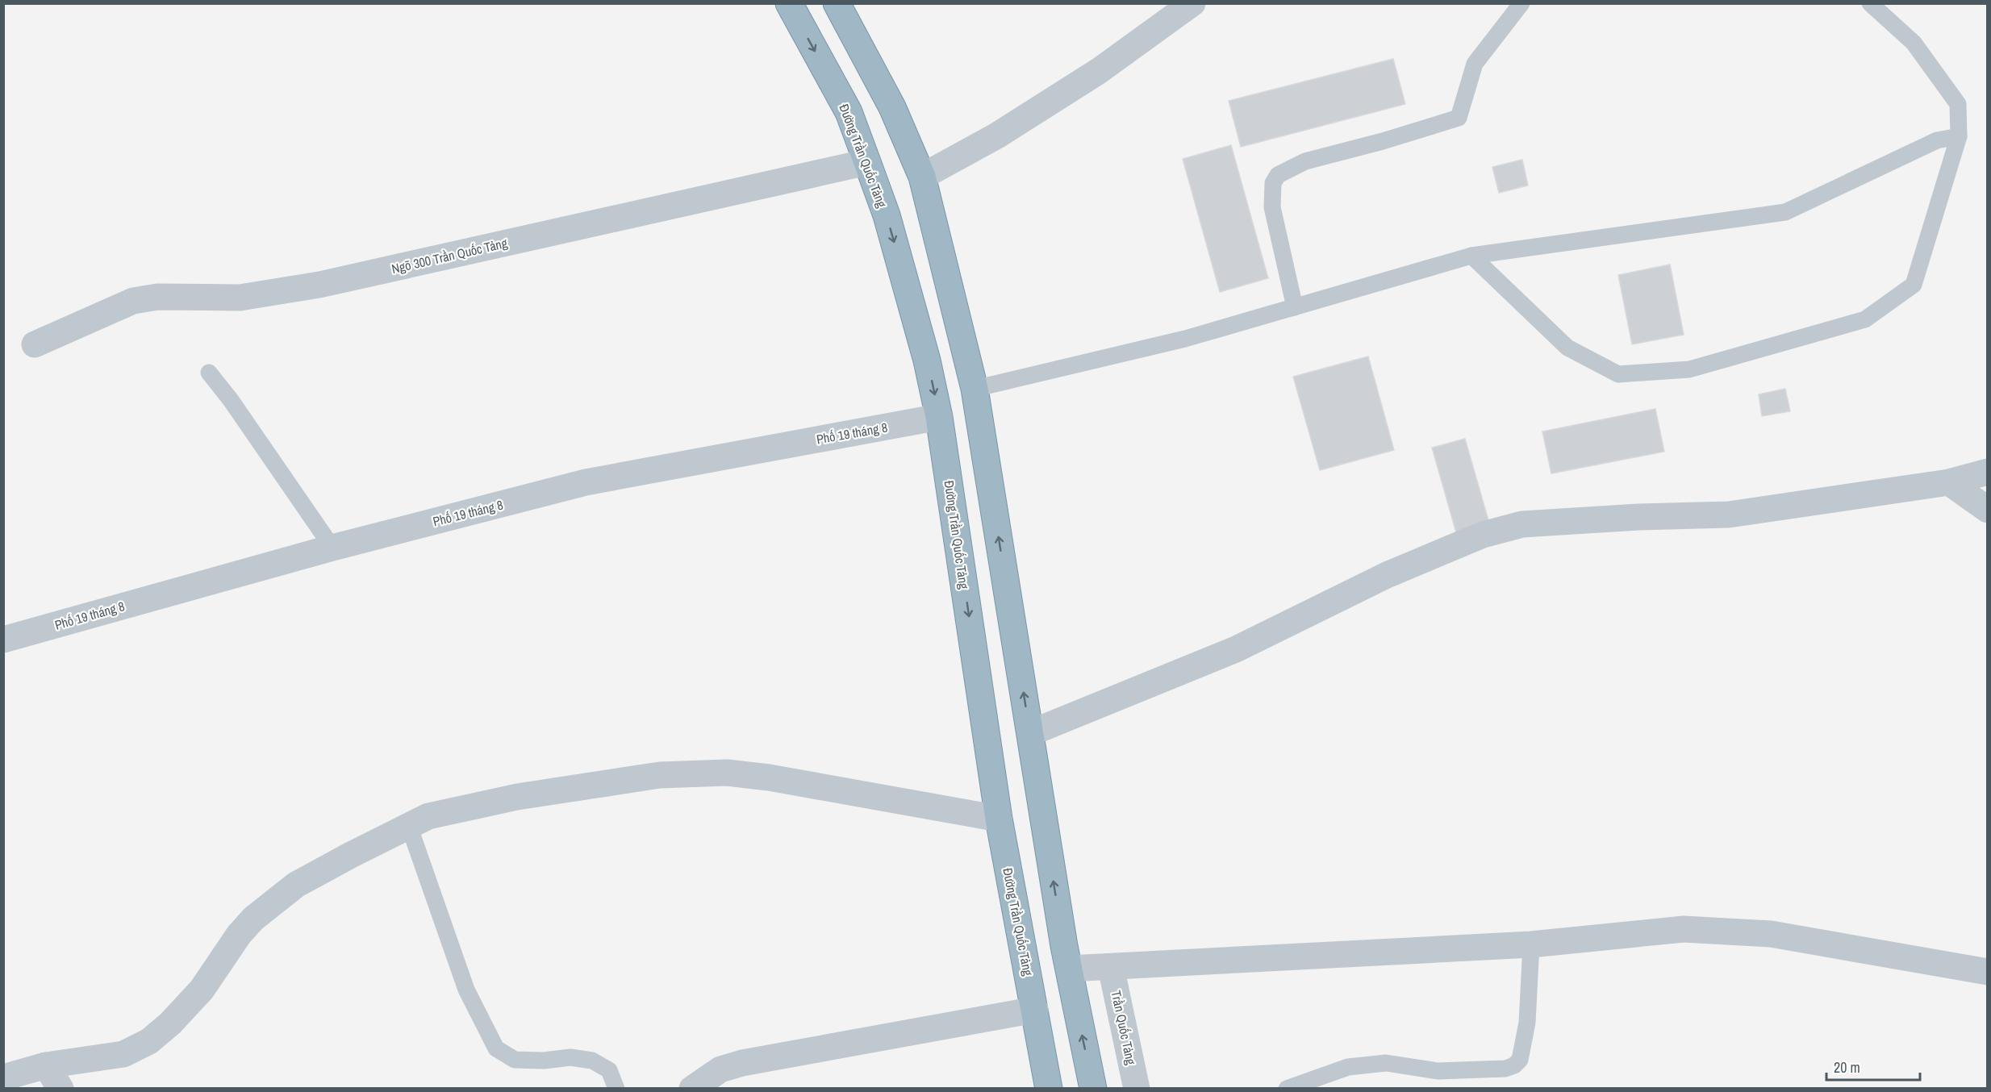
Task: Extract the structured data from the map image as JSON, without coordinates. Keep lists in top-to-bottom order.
{
  "streets": {
    "highway": ["Đường Trần Quốc Tảng"],
    "street": ["Ngõ 300 Trần Quốc Tảng", "Phố 19 tháng 8", "Trần Quốc Tảng"]
  },
  "crossings": [
    ["Đường Trần Quốc Tảng", "Ngõ 300 Trần Quốc Tảng"],
    ["Đường Trần Quốc Tảng", "Phố 19 tháng 8"]
  ],
  "scale_bar": "20 m"
}
